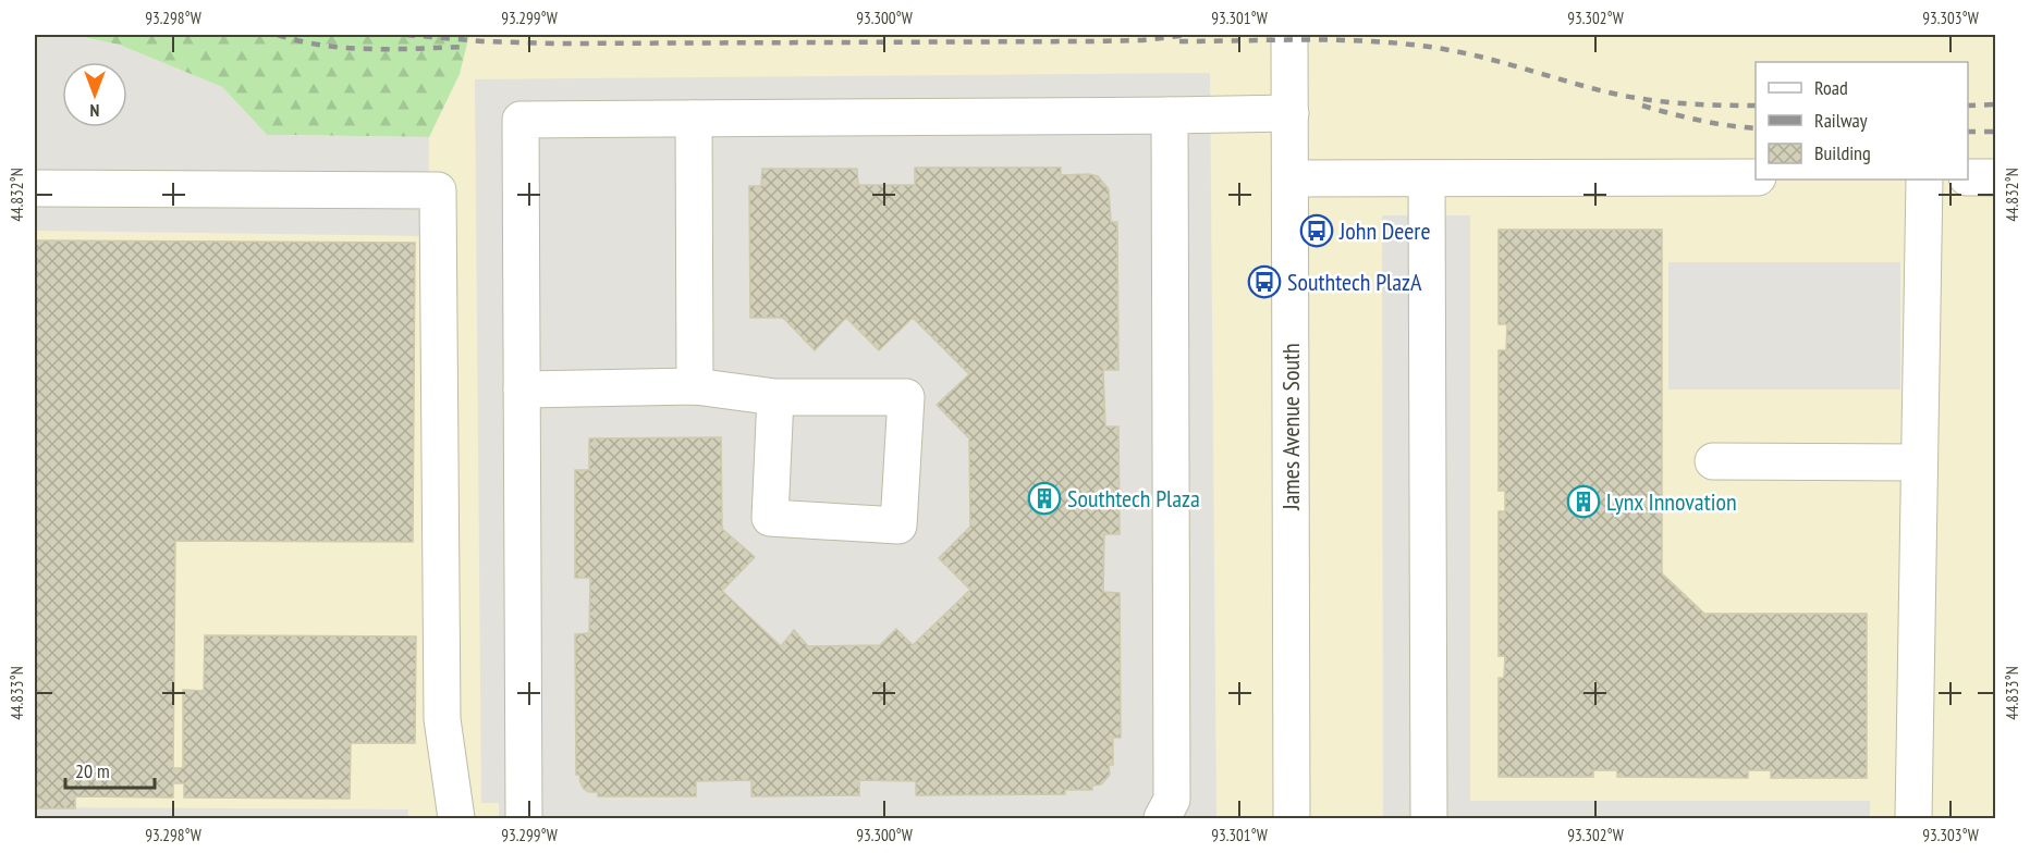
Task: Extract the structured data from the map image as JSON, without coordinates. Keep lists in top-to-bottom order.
{
  "streets": {
    "street": ["James Avenue South"]
  },
  "places": {
    "bus stop": ["John Deere", "Southtech PlazA"],
    "building": ["Southtech Plaza", "Lynx Innovation"]
  },
  "legend": ["Road", "Railway", "Building"],
  "scale_bar": "20 m",
  "north": "bottom",
  "coordinates": [
    "93.298°W",
    "93.299°W",
    "93.300°W",
    "93.301°W",
    "93.302°W",
    "93.303°W",
    "44.832°N",
    "44.833°N"
  ]
}
